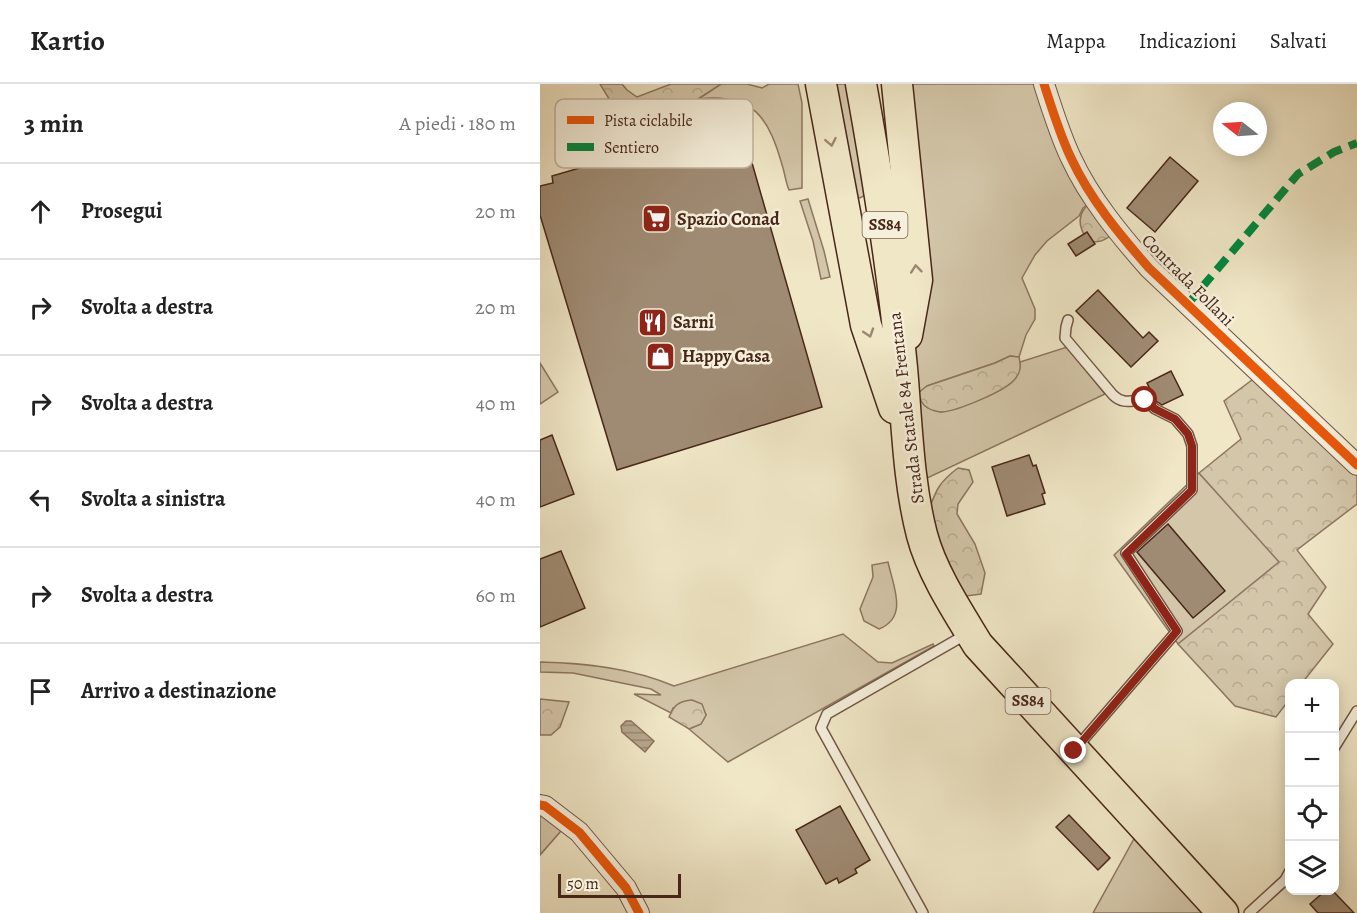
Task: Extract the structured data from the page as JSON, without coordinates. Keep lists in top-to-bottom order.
{
  "streets": {
    "main road": ["SS84", "Strada Statale 84 Frentana"],
    "street": ["Contrada Follani"]
  },
  "places": {
    "supermarket": ["Spazio Conad"],
    "restaurant": ["Sarni"],
    "shop": ["Happy Casa"]
  },
  "legend": ["Pista ciclabile", "Sentiero"],
  "scale_bar": "50 m",
  "north": "left",
  "page": {
    "header": "Kartio",
    "nav": ["Mappa", "Indicazioni", "Salvati"],
    "heading": ["3 min", "A piedi · 180 m"],
    "list": [
      ["Prosegui", "20 m"],
      ["Svolta a destra", "20 m"],
      ["Svolta a destra", "40 m"],
      ["Svolta a sinistra", "40 m"],
      ["Svolta a destra", "60 m"],
      "Arrivo a destinazione"
    ],
    "map_buttons": ["+", "−"],
    "scale": "50 m"
  }
}
